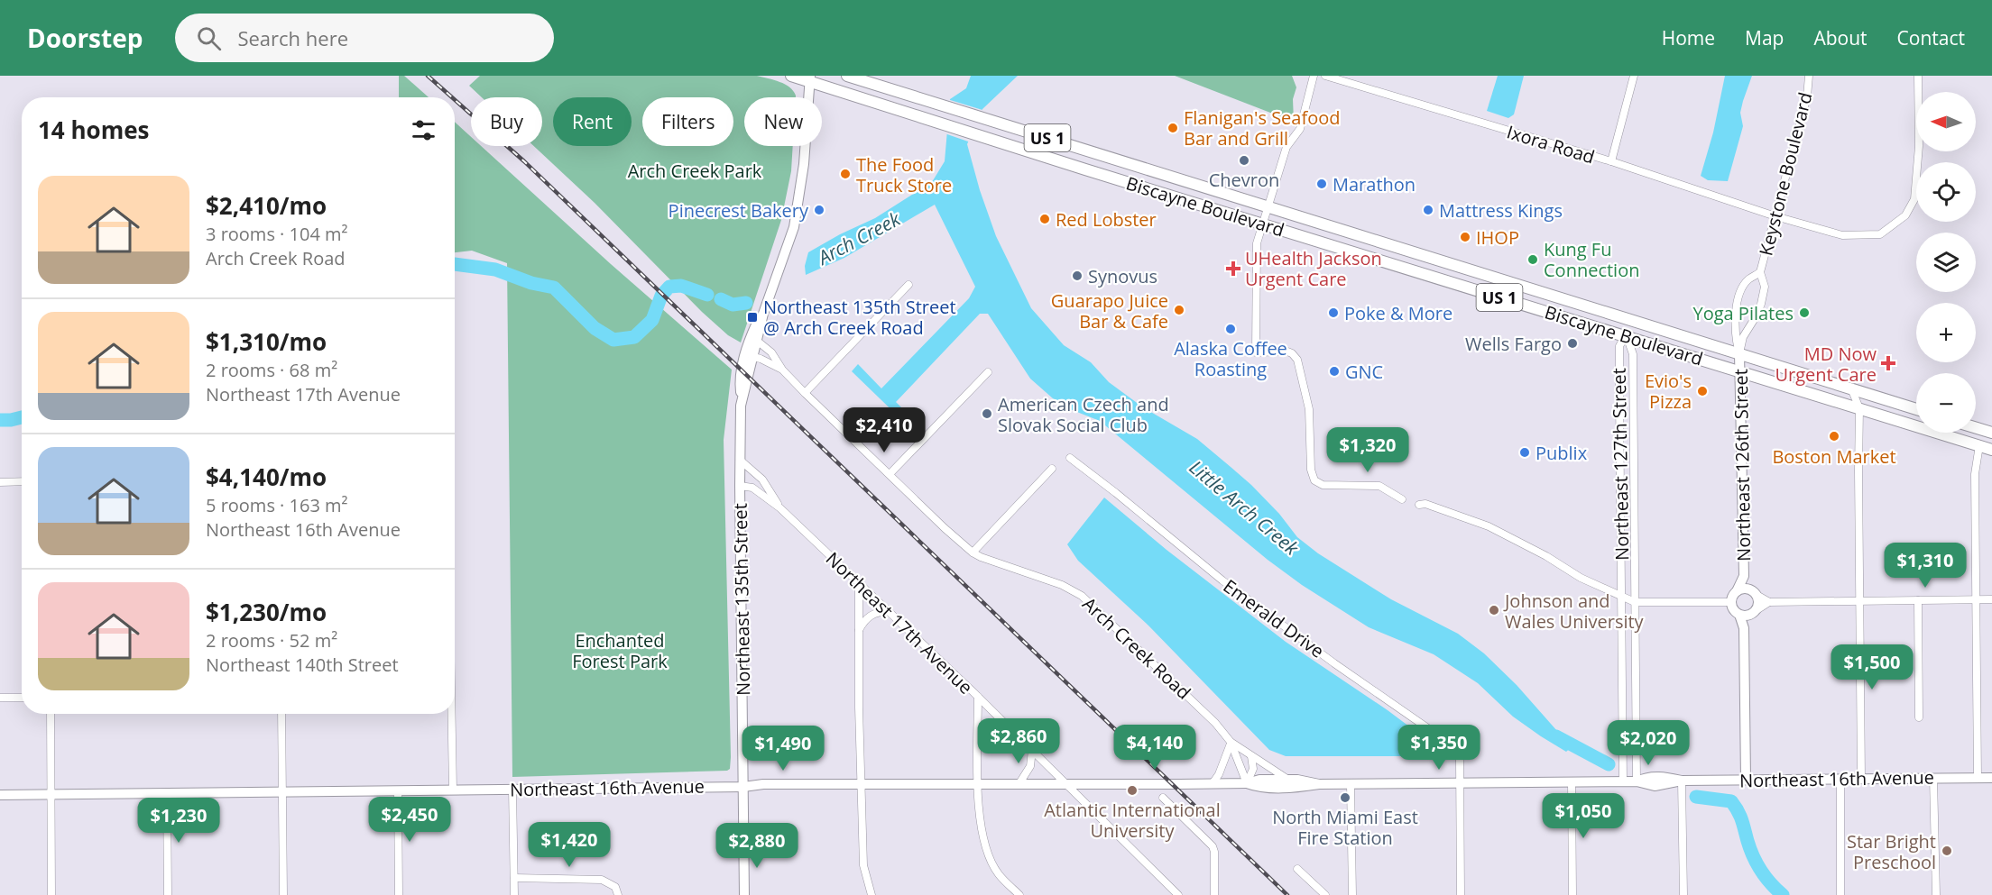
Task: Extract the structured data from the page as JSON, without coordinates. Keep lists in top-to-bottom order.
{
  "streets": {
    "main road": ["US 1", "Biscayne Boulevard"],
    "street": [
      "Ixora Road",
      "Keystone Boulevard",
      "Northeast 127th Street",
      "Northeast 126th Street",
      "Northeast 135th Street",
      "Emerald Drive",
      "Northeast 17th Avenue",
      "Arch Creek Road",
      "Northeast 16th Avenue"
    ]
  },
  "crossings": [
    ["Ixora Road", "Keystone Boulevard"],
    ["Keystone Boulevard", "Biscayne Boulevard"],
    ["Keystone Boulevard", "Northeast 126th Street"],
    ["Biscayne Boulevard", "Northeast 127th Street"],
    ["Biscayne Boulevard", "Northeast 126th Street"],
    ["Biscayne Boulevard", "Northeast 135th Street"],
    ["Northeast 127th Street", "Northeast 16th Avenue"],
    ["Northeast 135th Street", "Northeast 17th Avenue"],
    ["Northeast 135th Street", "Arch Creek Road"],
    ["Northeast 135th Street", "Northeast 16th Avenue"],
    ["Emerald Drive", "Northeast 16th Avenue"],
    ["Northeast 17th Avenue", "Northeast 16th Avenue"],
    ["Arch Creek Road", "Northeast 16th Avenue"]
  ],
  "water": ["Arch Creek", "Little Arch Creek"],
  "parks": ["Arch Creek Park", "Enchanted Forest Park"],
  "places": {
    "other": [
      "Flanigan's Seafood Bar and Grill",
      "Chevron",
      "The Food Truck Store",
      "Marathon",
      "Pinecrest Bakery",
      "Mattress Kings",
      "Red Lobster",
      "IHOP",
      "Kung Fu Connection",
      "Synovus",
      "Guarapo Juice Bar & Cafe",
      "Poke & More",
      "Yoga Pilates",
      "Alaska Coffee Roasting",
      "Wells Fargo",
      "GNC",
      "Evio's Pizza",
      "American Czech and Slovak Social Club",
      "Boston Market",
      "Publix",
      "Johnson and Wales University",
      "Atlantic International University",
      "North Miami East Fire Station",
      "Star Bright Preschool"
    ],
    "health": ["UHealth Jackson Urgent Care", "MD Now Urgent Care"],
    "transit": ["Northeast 135th Street @ Arch Creek Road"]
  },
  "north": "left",
  "page": {
    "header": "Doorstep",
    "search": "Search here",
    "nav": [
      "Home",
      "Map",
      "About",
      "Contact"
    ],
    "map_buttons": ["+", "−"],
    "chip": [
      "Buy",
      "Rent",
      "Filters",
      "New"
    ],
    "heading": "14 homes",
    "list": [
      {
        "name": "$2,410/mo",
        "note": "3 rooms · 104 m² · Arch Creek Road"
      },
      {
        "name": "$1,310/mo",
        "note": "2 rooms · 68 m² · Northeast 17th Avenue"
      },
      {
        "name": "$4,140/mo",
        "note": "5 rooms · 163 m² · Northeast 16th Avenue"
      },
      {
        "name": "$1,230/mo",
        "note": "2 rooms · 52 m² · Northeast 140th Street"
      }
    ],
    "price": [
      "$2,410",
      "$1,320",
      "$1,310",
      "$1,500",
      "$2,860",
      "$2,020",
      "$4,140",
      "$1,350",
      "$1,490",
      "$1,050",
      "$2,450",
      "$1,230",
      "$1,420",
      "$2,880"
    ]
  }
}
